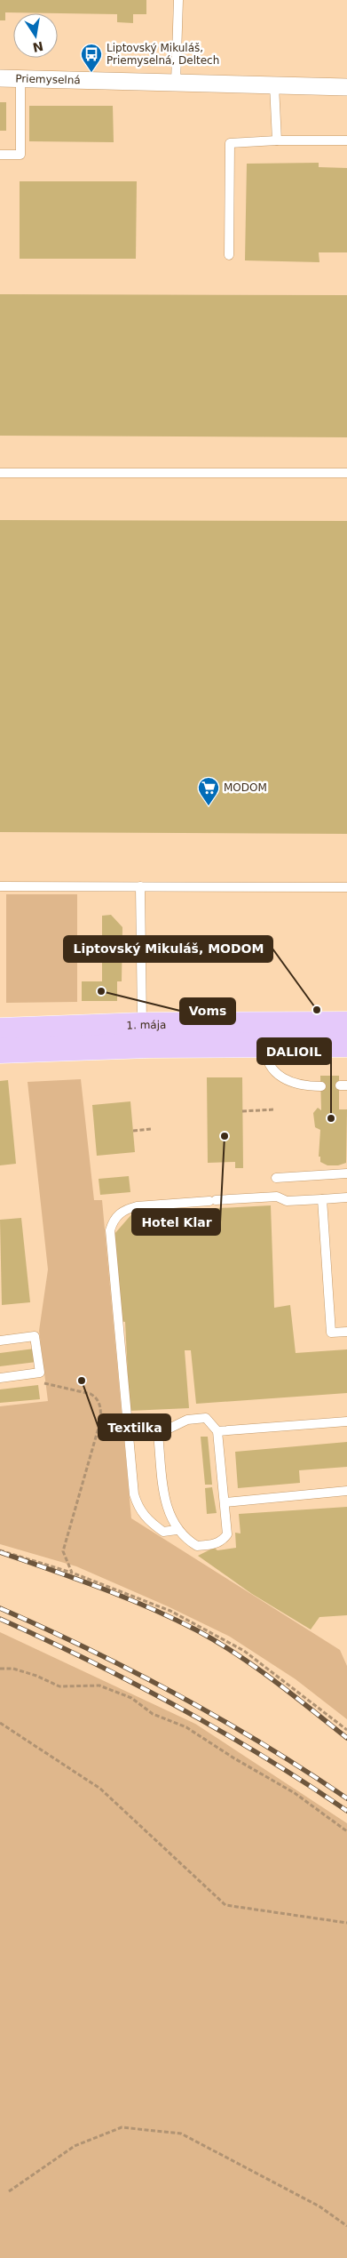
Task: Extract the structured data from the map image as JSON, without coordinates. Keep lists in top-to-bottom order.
{
  "streets": {
    "main road": ["1. mája"],
    "street": ["Priemyselná"]
  },
  "places": {
    "bus stop": ["Liptovský Mikuláš, Priemyselná, Deltech"],
    "supermarket": ["MODOM"],
    "other": [
      "Voms",
      "Liptovský Mikuláš, MODOM",
      "DALIOIL",
      "Hotel Klar",
      "Textilka"
    ]
  },
  "north": "bottom"
}
